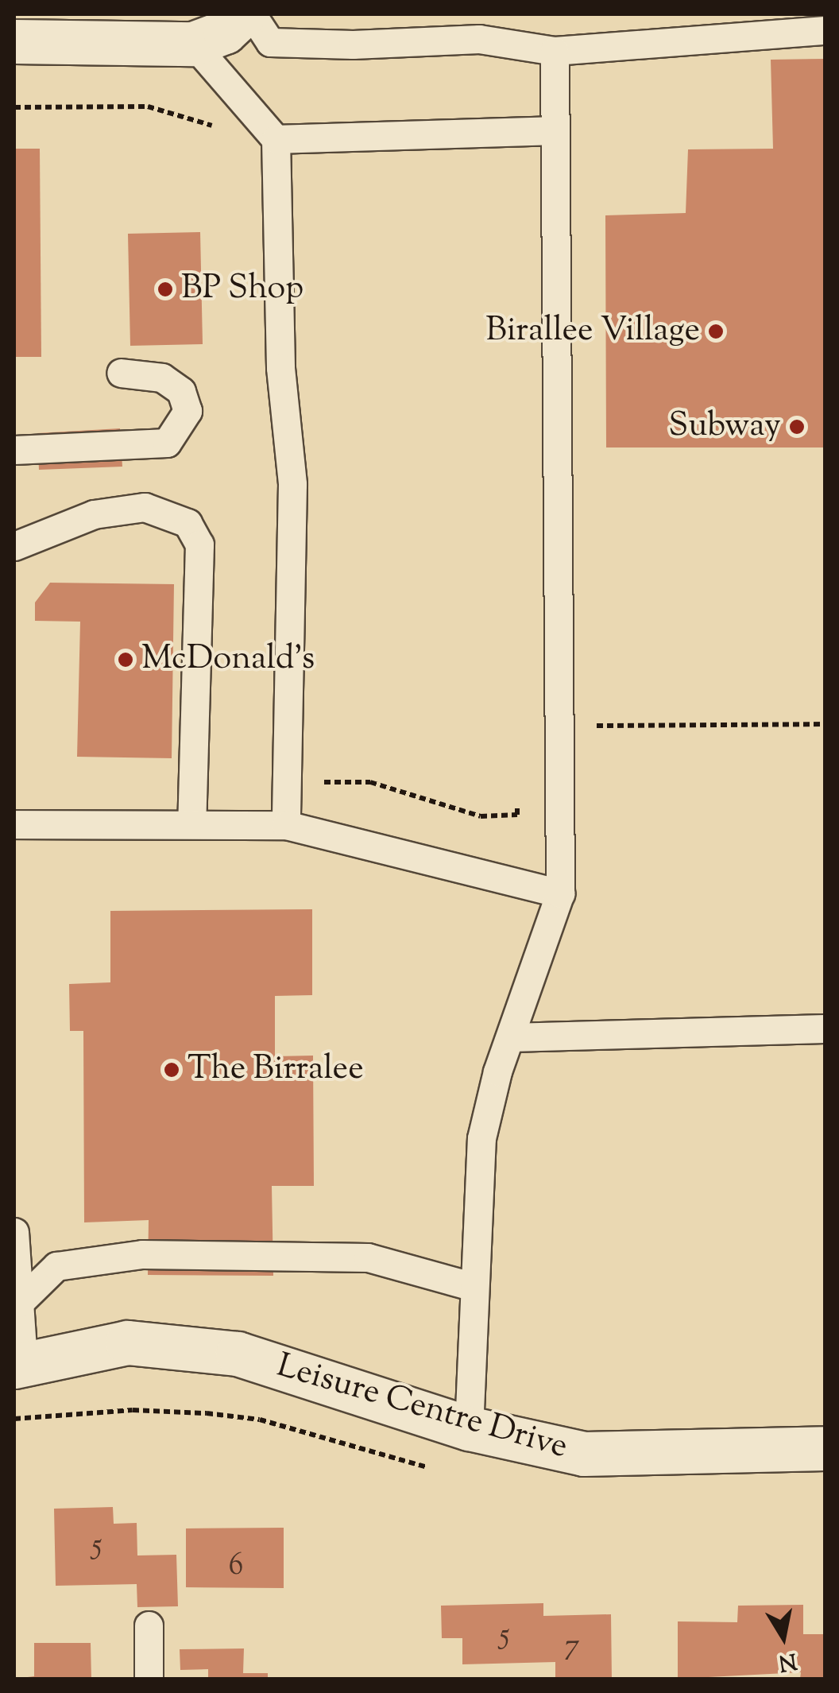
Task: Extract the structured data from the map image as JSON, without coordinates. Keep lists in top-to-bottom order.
{
  "streets": {
    "street": ["Leisure Centre Drive"]
  },
  "places": [
    "BP Shop",
    "Birallee Village",
    "Subway",
    "McDonald's",
    "The Birralee"
  ],
  "house_numbers": [
    "5",
    "6",
    "5",
    "7"
  ],
  "north": "bottom"
}
